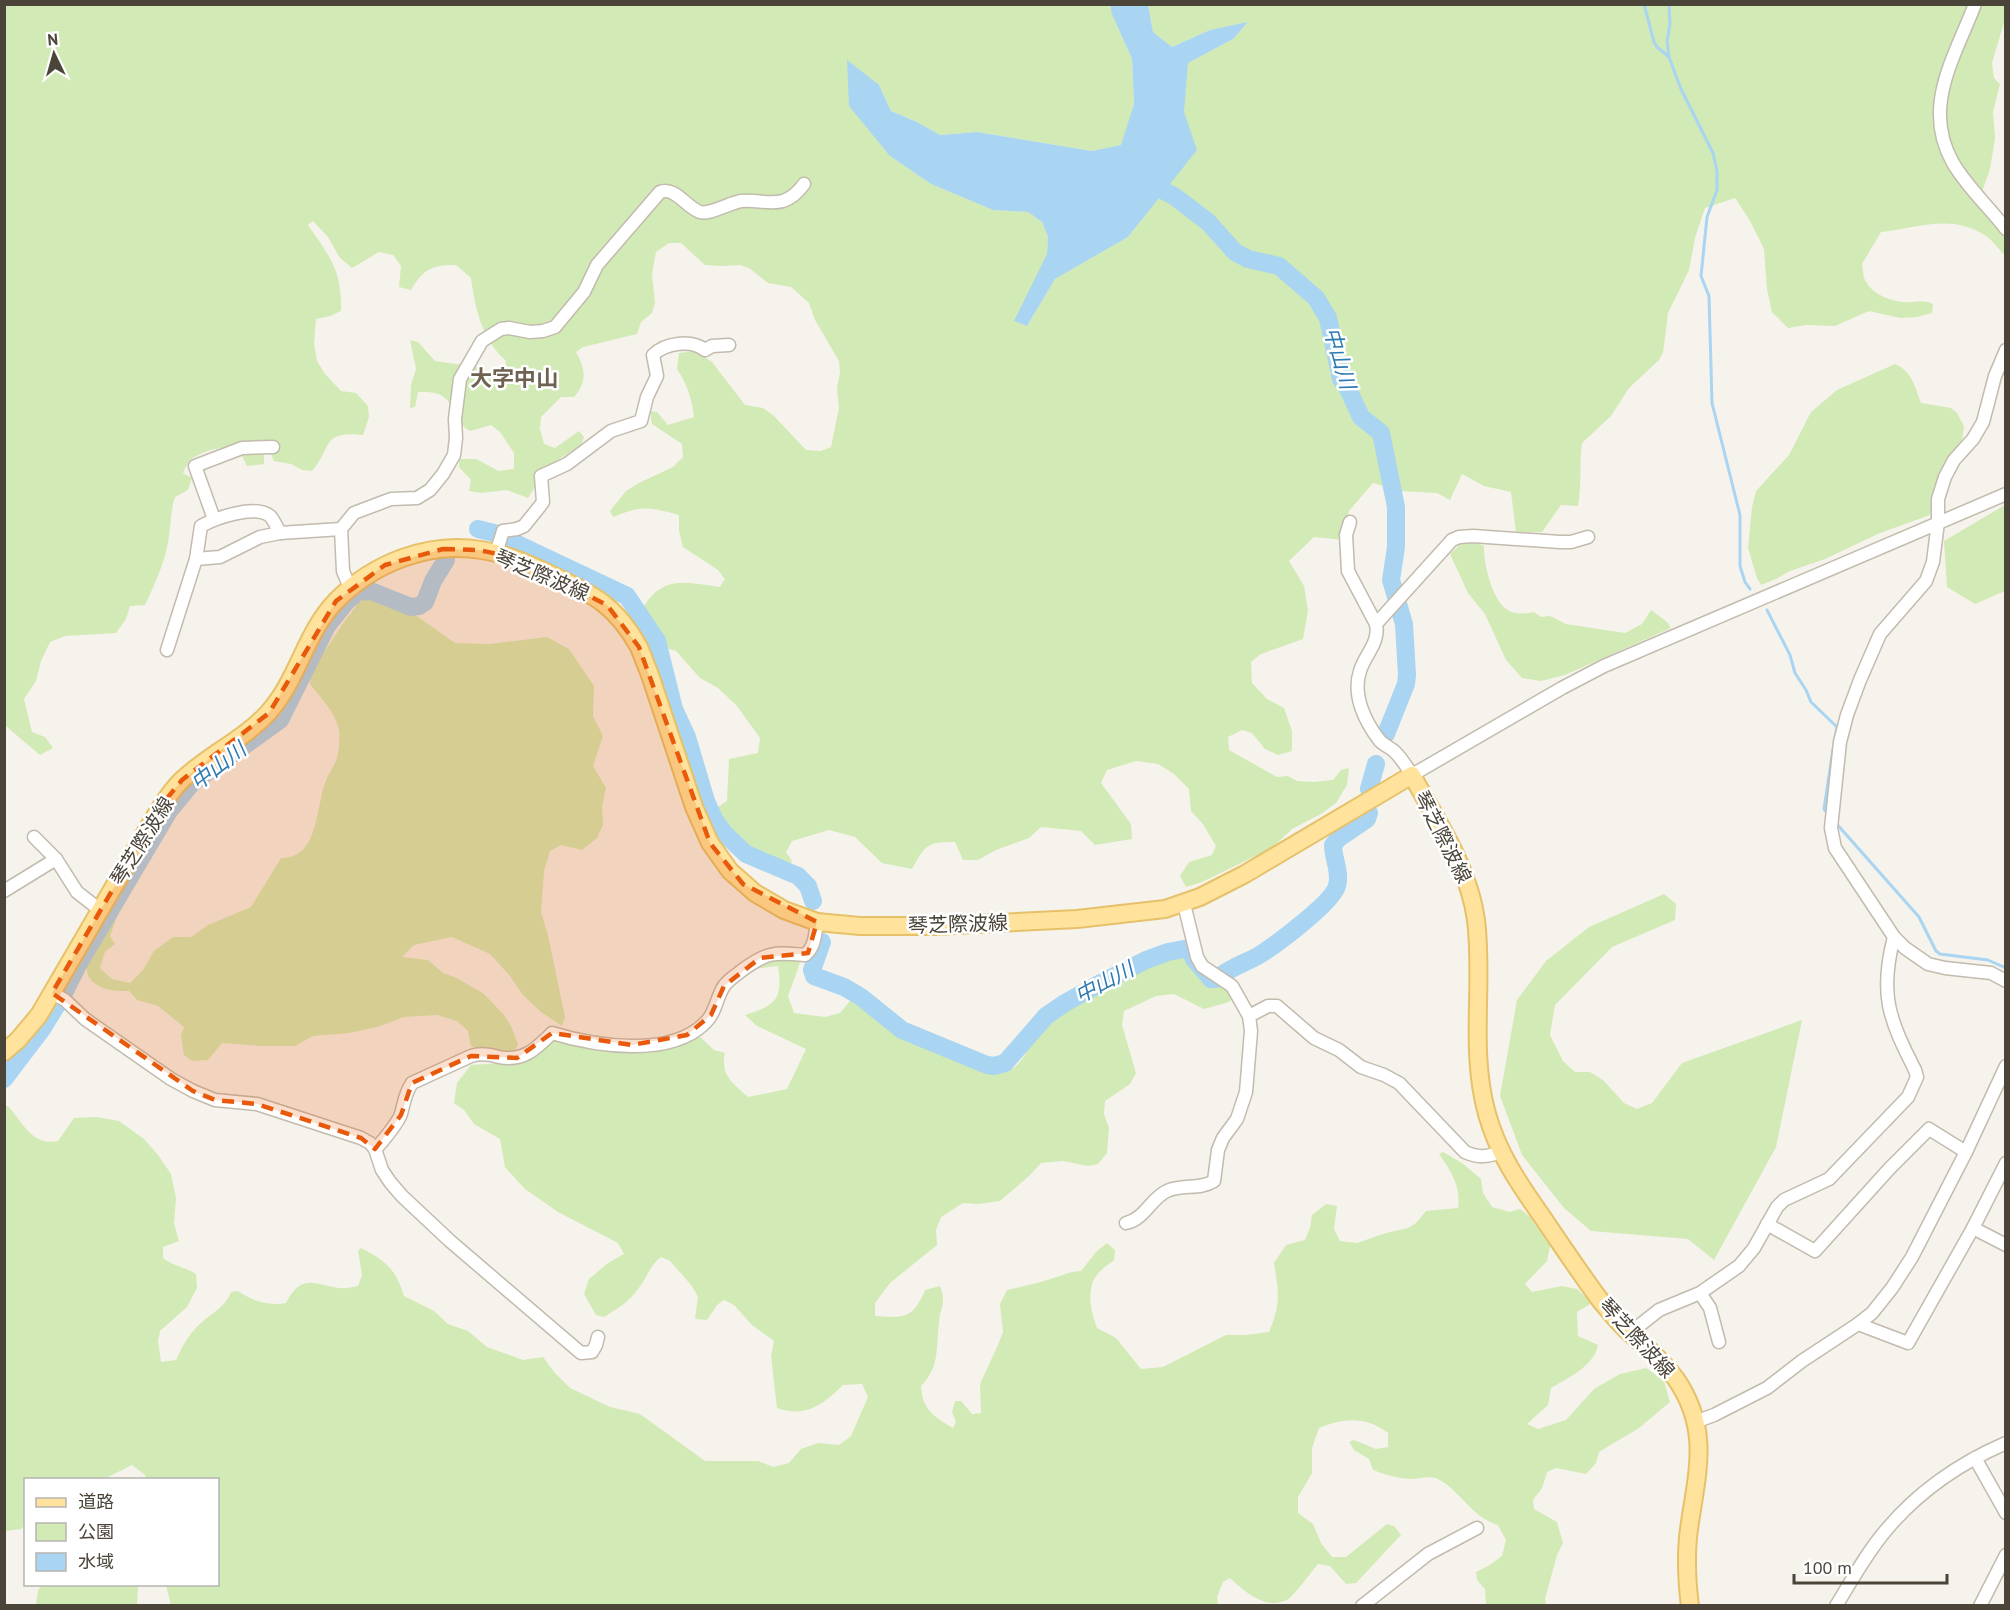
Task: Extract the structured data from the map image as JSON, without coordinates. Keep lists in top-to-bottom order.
{
  "streets": {
    "main road": ["琴芝際波線"]
  },
  "districts": ["大字中山"],
  "water": ["中山川"],
  "legend": ["道路", "公園", "水域"],
  "scale_bar": "100 m",
  "north": "top"
}
